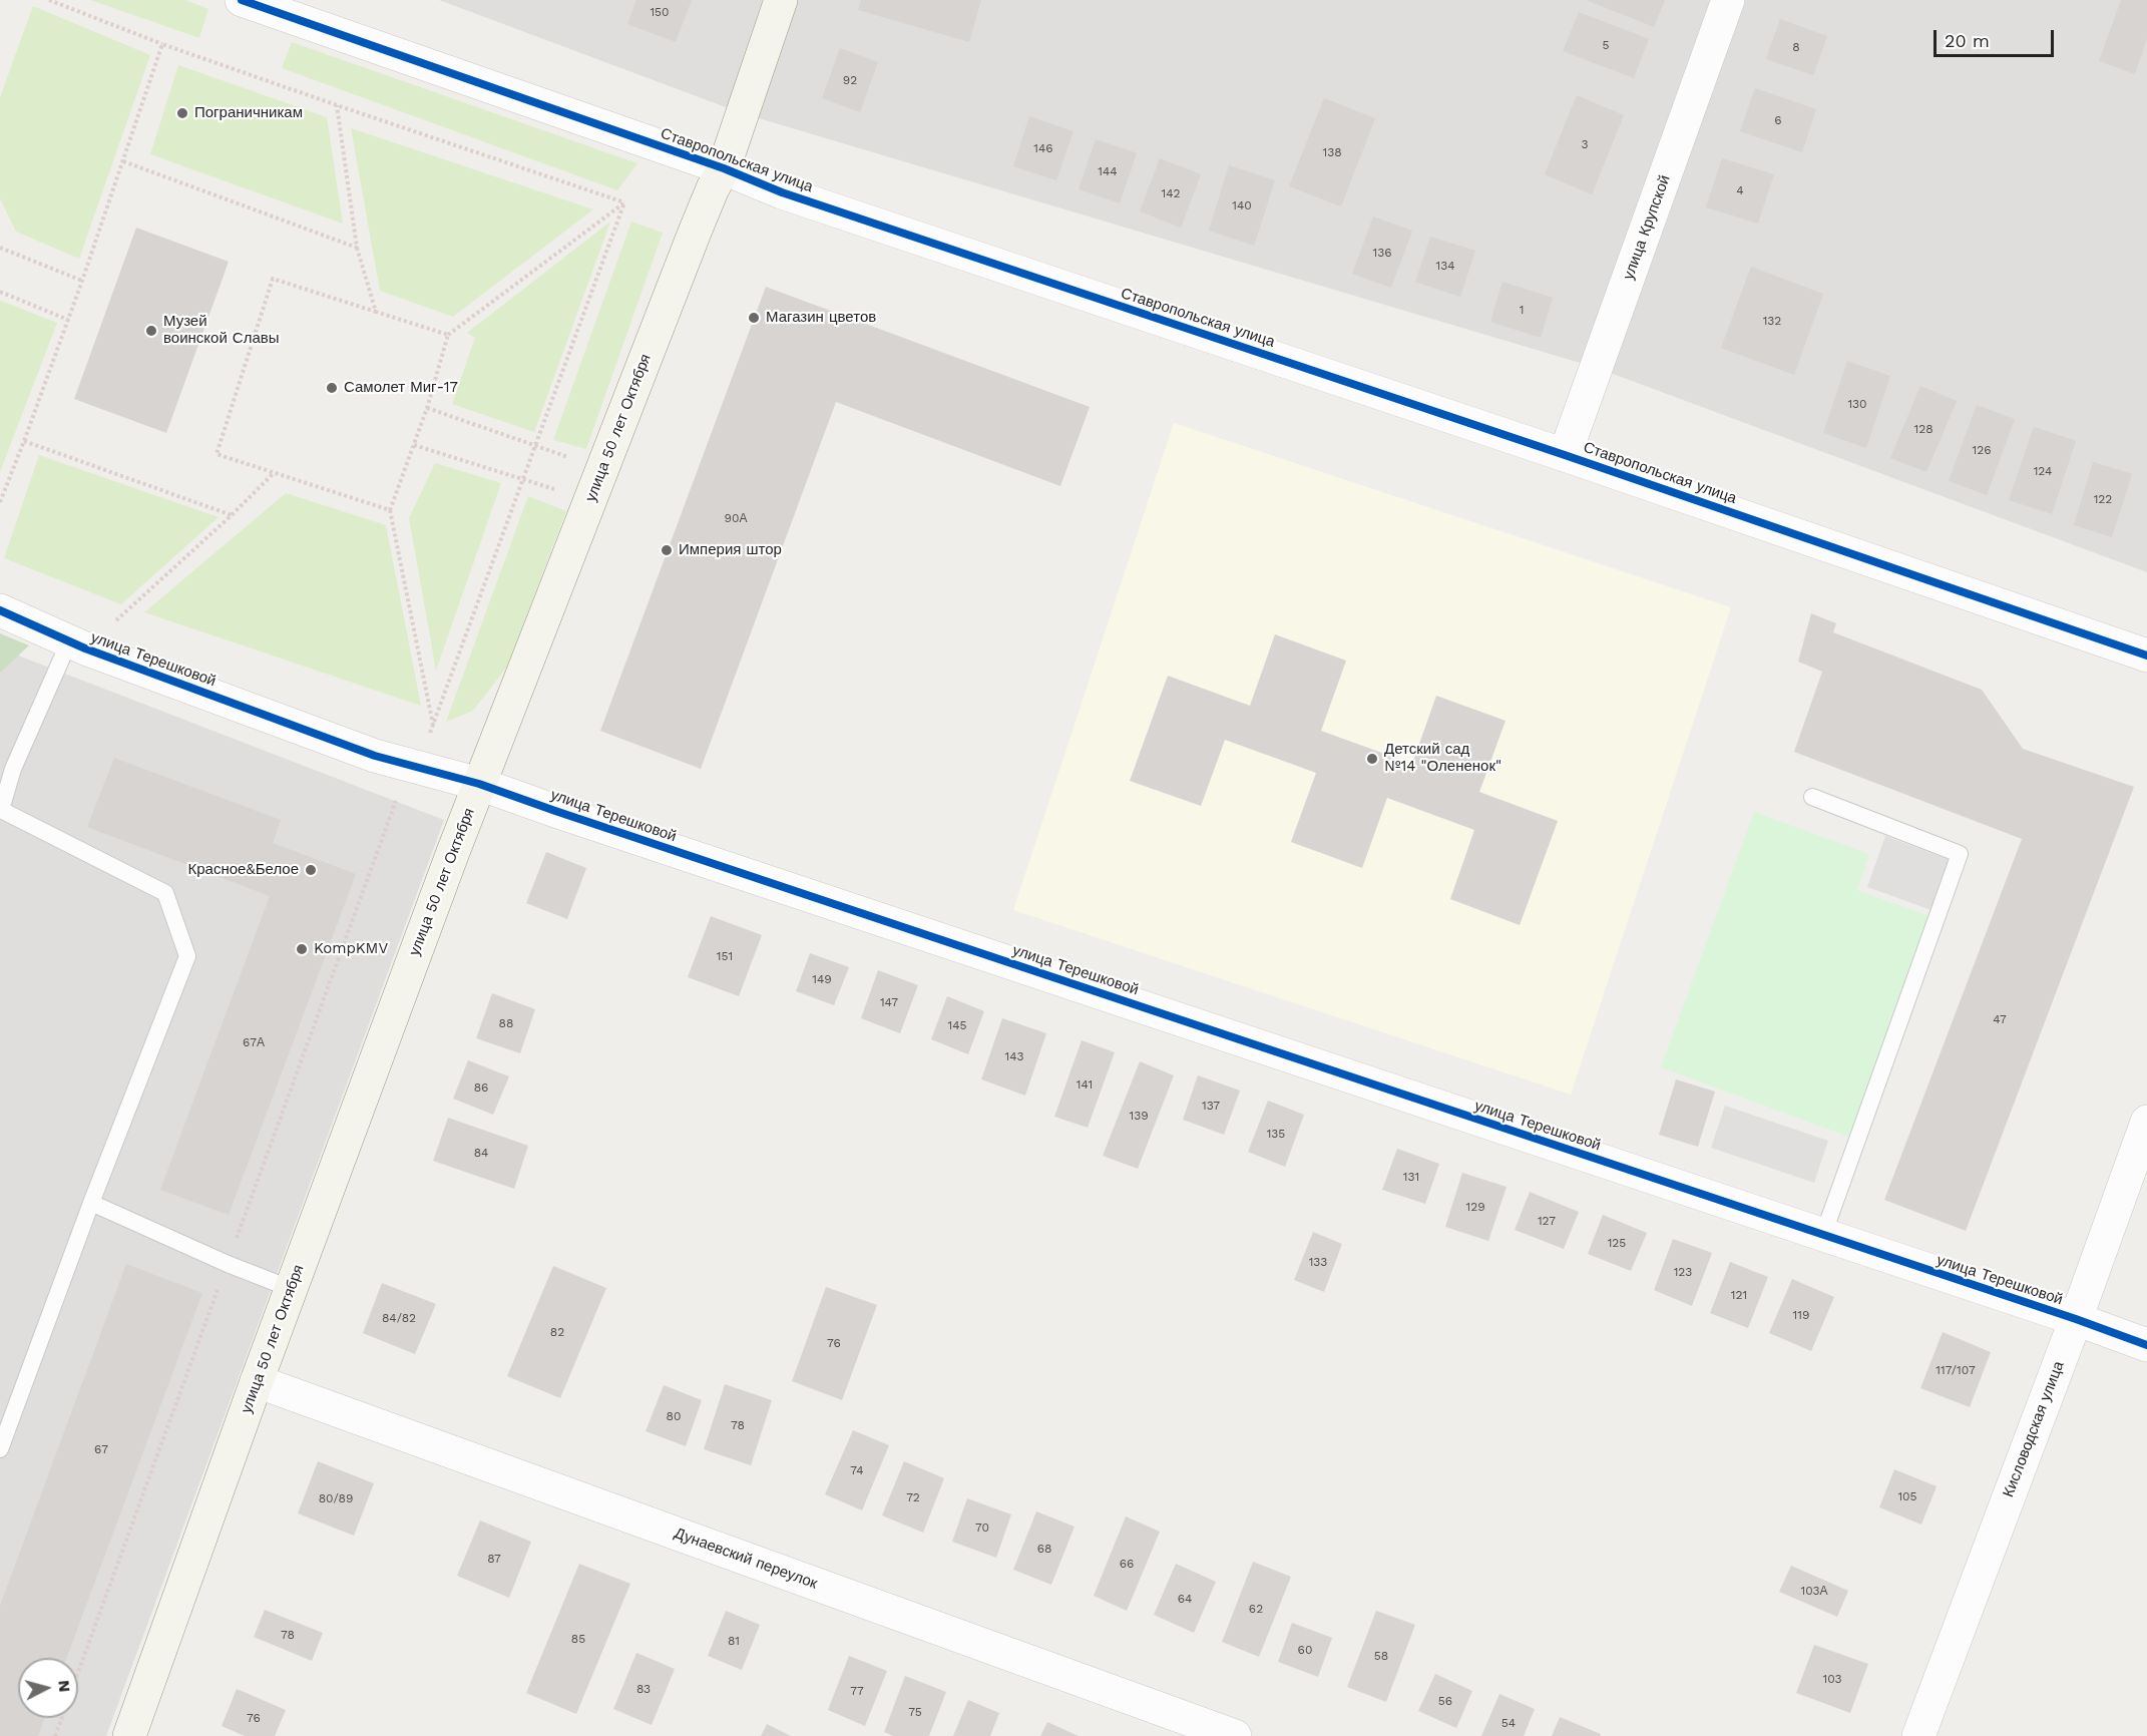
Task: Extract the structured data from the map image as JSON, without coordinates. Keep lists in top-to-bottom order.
{
  "streets": {
    "main road": ["улица 50 лет Октября"],
    "street": [
      "Ставропольская улица",
      "улица Крупской",
      "улица Терешковой",
      "Кисловодская улица",
      "Дунаевский переулок"
    ]
  },
  "crossings": [
    ["Ставропольская улица", "улица Крупской"],
    ["Ставропольская улица", "улица 50 лет Октября"],
    ["улица 50 лет Октября", "улица Терешковой"],
    ["улица 50 лет Октября", "Дунаевский переулок"],
    ["улица Терешковой", "Кисловодская улица"]
  ],
  "places": [
    "Пограничникам",
    "Магазин цветов",
    "Музей воинской Славы",
    "Самолет Миг-17",
    "Империя штор",
    "Детский сад №14 \"Олененок\"",
    "Красное&Белое",
    "KompKMV"
  ],
  "house_numbers": [
    "150",
    "5",
    "8",
    "92",
    "6",
    "3",
    "146",
    "138",
    "144",
    "4",
    "142",
    "140",
    "136",
    "134",
    "1",
    "132",
    "130",
    "128",
    "126",
    "124",
    "122",
    "90А",
    "151",
    "149",
    "147",
    "47",
    "88",
    "145",
    "67А",
    "143",
    "141",
    "86",
    "137",
    "139",
    "135",
    "84",
    "131",
    "129",
    "127",
    "125",
    "133",
    "123",
    "121",
    "119",
    "84/82",
    "82",
    "76",
    "117/107",
    "80",
    "78",
    "67",
    "74",
    "105",
    "72",
    "80/89",
    "70",
    "68",
    "87",
    "66",
    "103А",
    "64",
    "62",
    "78",
    "85",
    "81",
    "60",
    "58",
    "103",
    "83",
    "77",
    "56",
    "75",
    "76",
    "54"
  ],
  "scale_bar": "20 m",
  "north": "right"
}
